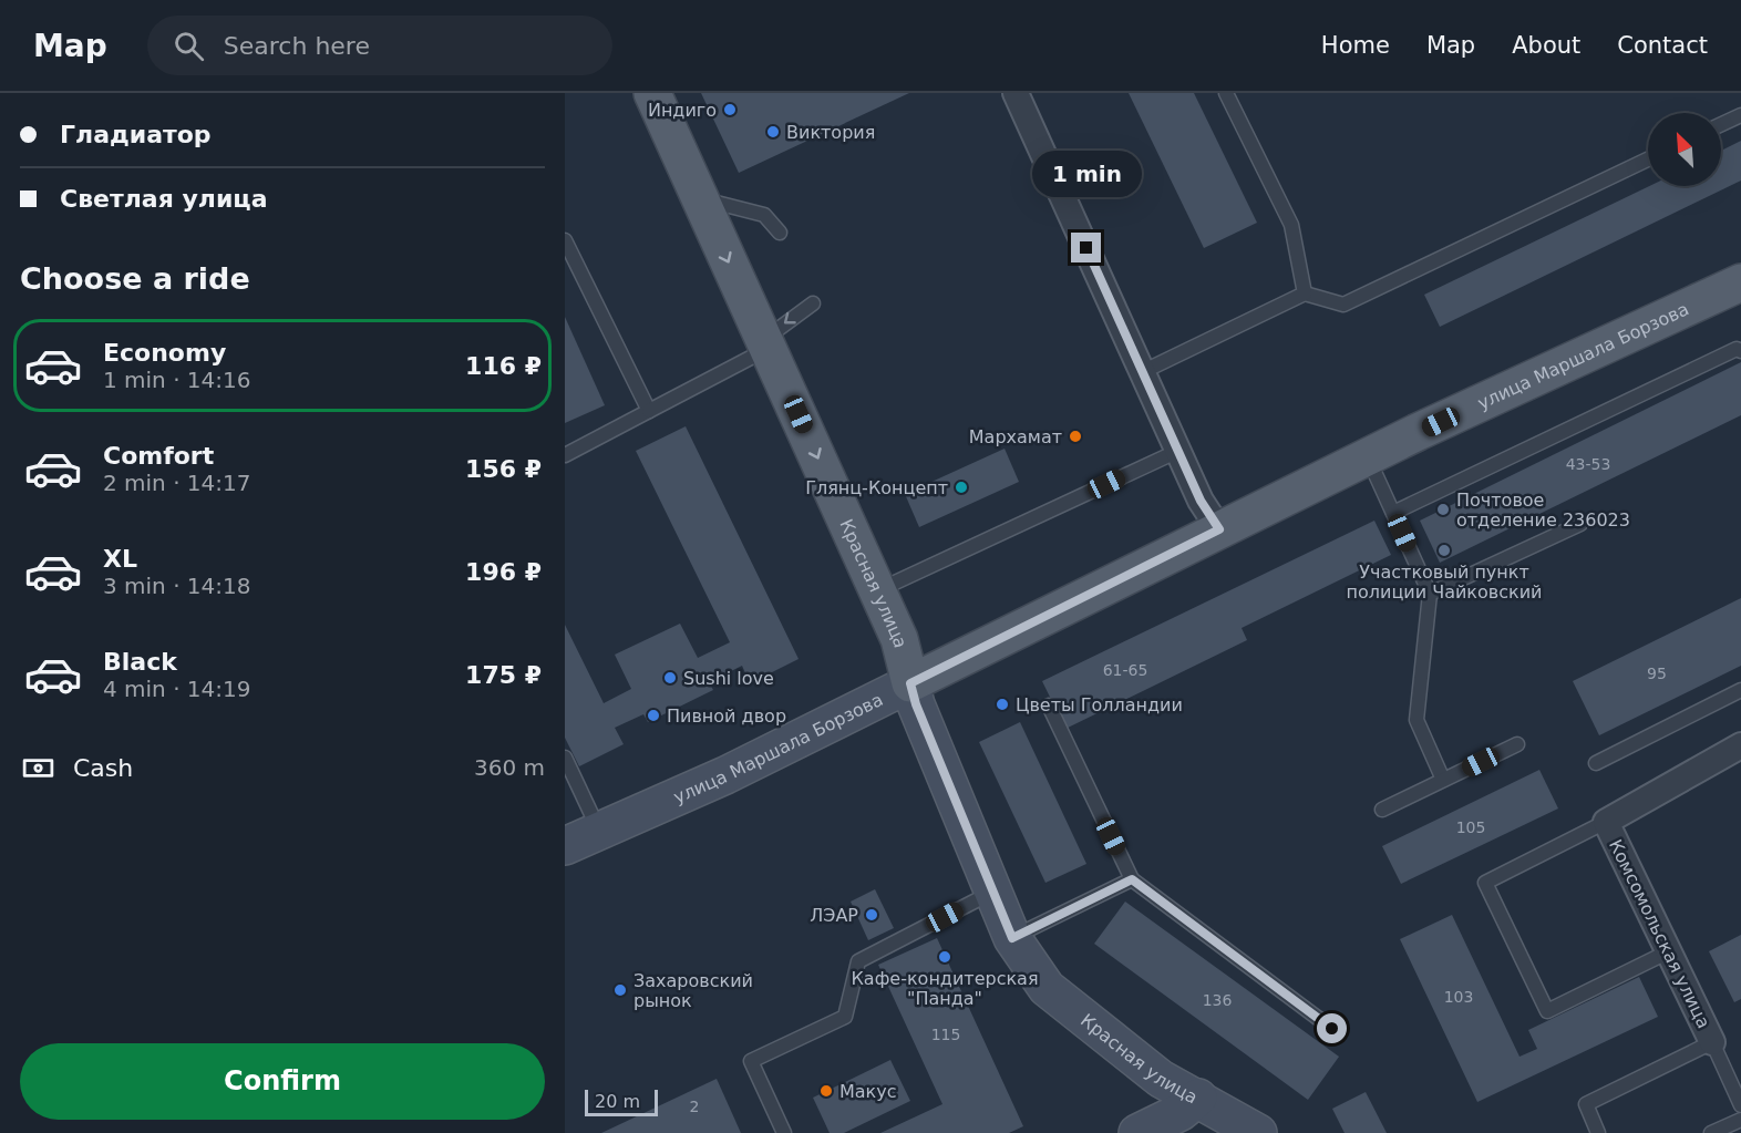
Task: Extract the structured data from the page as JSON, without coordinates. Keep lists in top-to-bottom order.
{
  "streets": {
    "main road": ["улица Маршала Борзова", "Красная улица"],
    "street": ["Комсомольская улица"]
  },
  "crossings": [
    ["улица Маршала Борзова", "Красная улица"]
  ],
  "places": [
    "Индиго",
    "Виктория",
    "Мархамат",
    "Глянц-Концепт",
    "Почтовое отделение 236023",
    "Участковый пункт полиции Чайковский",
    "Sushi love",
    "Цветы Голландии",
    "Пивной двор",
    "ЛЭАР",
    "Кафе-кондитерская \"Панда\"",
    "Захаровский рынок",
    "Макус"
  ],
  "house_numbers": [
    "43-53",
    "61-65",
    "95",
    "105",
    "103",
    "136",
    "115",
    "2"
  ],
  "scale_bar": "20 m",
  "north": "top left",
  "page": {
    "header": "Map",
    "search": "Search here",
    "nav": [
      "Home",
      "Map",
      "About",
      "Contact"
    ],
    "banner": ["Гладиатор", "Светлая улица"],
    "bubble": "1 min",
    "heading": "Choose a ride",
    "list": [
      {
        "name": "Economy",
        "note": "1 min · 14:16",
        "value": "116 ₽"
      },
      {
        "name": "Comfort",
        "note": "2 min · 14:17",
        "value": "156 ₽"
      },
      {
        "name": "XL",
        "note": "3 min · 14:18",
        "value": "196 ₽"
      },
      {
        "name": "Black",
        "note": "4 min · 14:19",
        "value": "175 ₽"
      }
    ],
    "pay": ["Cash", "360 m"],
    "buttons": "Confirm",
    "scale": "20 m"
  }
}
